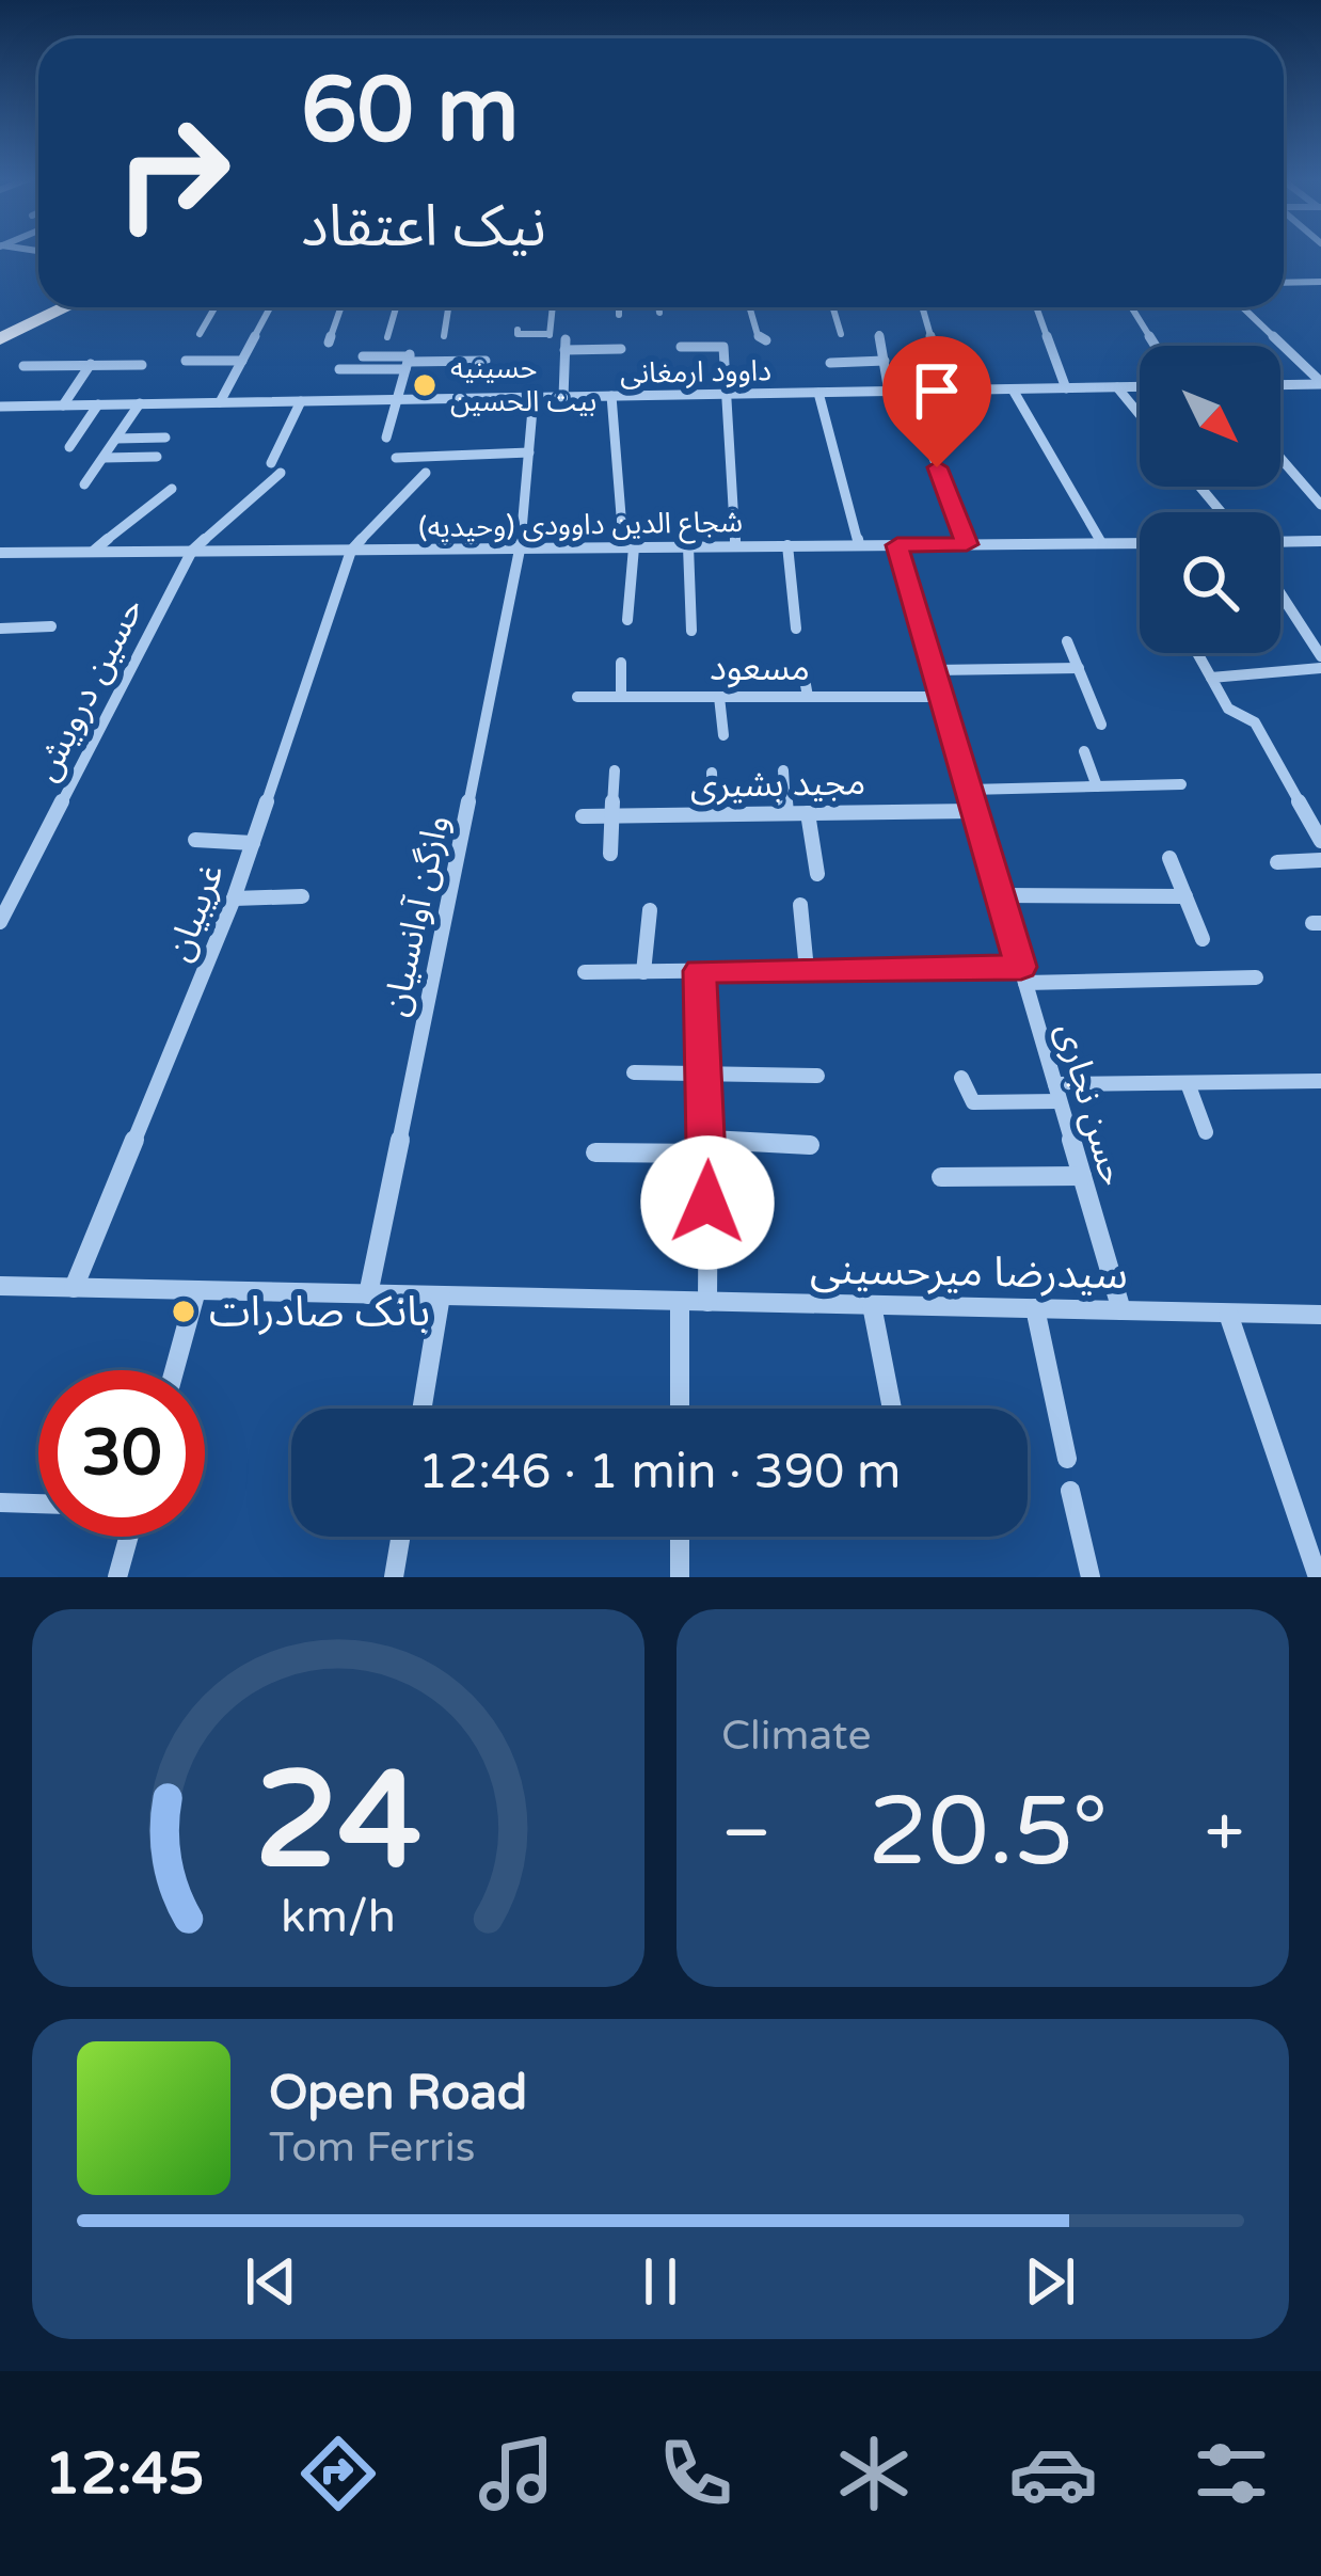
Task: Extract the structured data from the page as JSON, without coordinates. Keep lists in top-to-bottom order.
{
  "streets": {
    "street": [
      "داوود ارمغانی",
      "شجاع الدین داوودی (وحیدیه)",
      "مسعود",
      "حسین درویش",
      "مجید بشیری",
      "غریبیان",
      "وازگن آوانسیان",
      "حسن نجاری",
      "سیدرضا میرحسینی"
    ]
  },
  "crossings": [
    ["داوود ارمغانی", "وازگن آوانسیان"],
    ["شجاع الدین داوودی (وحیدیه)", "حسین درویش"],
    ["شجاع الدین داوودی (وحیدیه)", "غریبیان"],
    ["شجاع الدین داوودی (وحیدیه)", "وازگن آوانسیان"],
    ["شجاع الدین داوودی (وحیدیه)", "حسن نجاری"],
    ["مسعود", "حسن نجاری"],
    ["مجید بشیری", "حسن نجاری"],
    ["غریبیان", "سیدرضا میرحسینی"],
    ["وازگن آوانسیان", "سیدرضا میرحسینی"],
    ["حسن نجاری", "سیدرضا میرحسینی"]
  ],
  "places": ["حسینیه بیت الحسین", "بانک صادرات"],
  "north": "bottom right",
  "page": {
    "turn": ["60 m", "نیک اعتقاد"],
    "limit": "30",
    "trip": "12:46 · 1 min · 390 m",
    "tile": "Climate",
    "heat": ["−", "20.5°", "+"],
    "song": ["Open Road", "Tom Ferris"],
    "tabs": "12:45",
    "gauge": ["24", "km/h"]
  }
}
